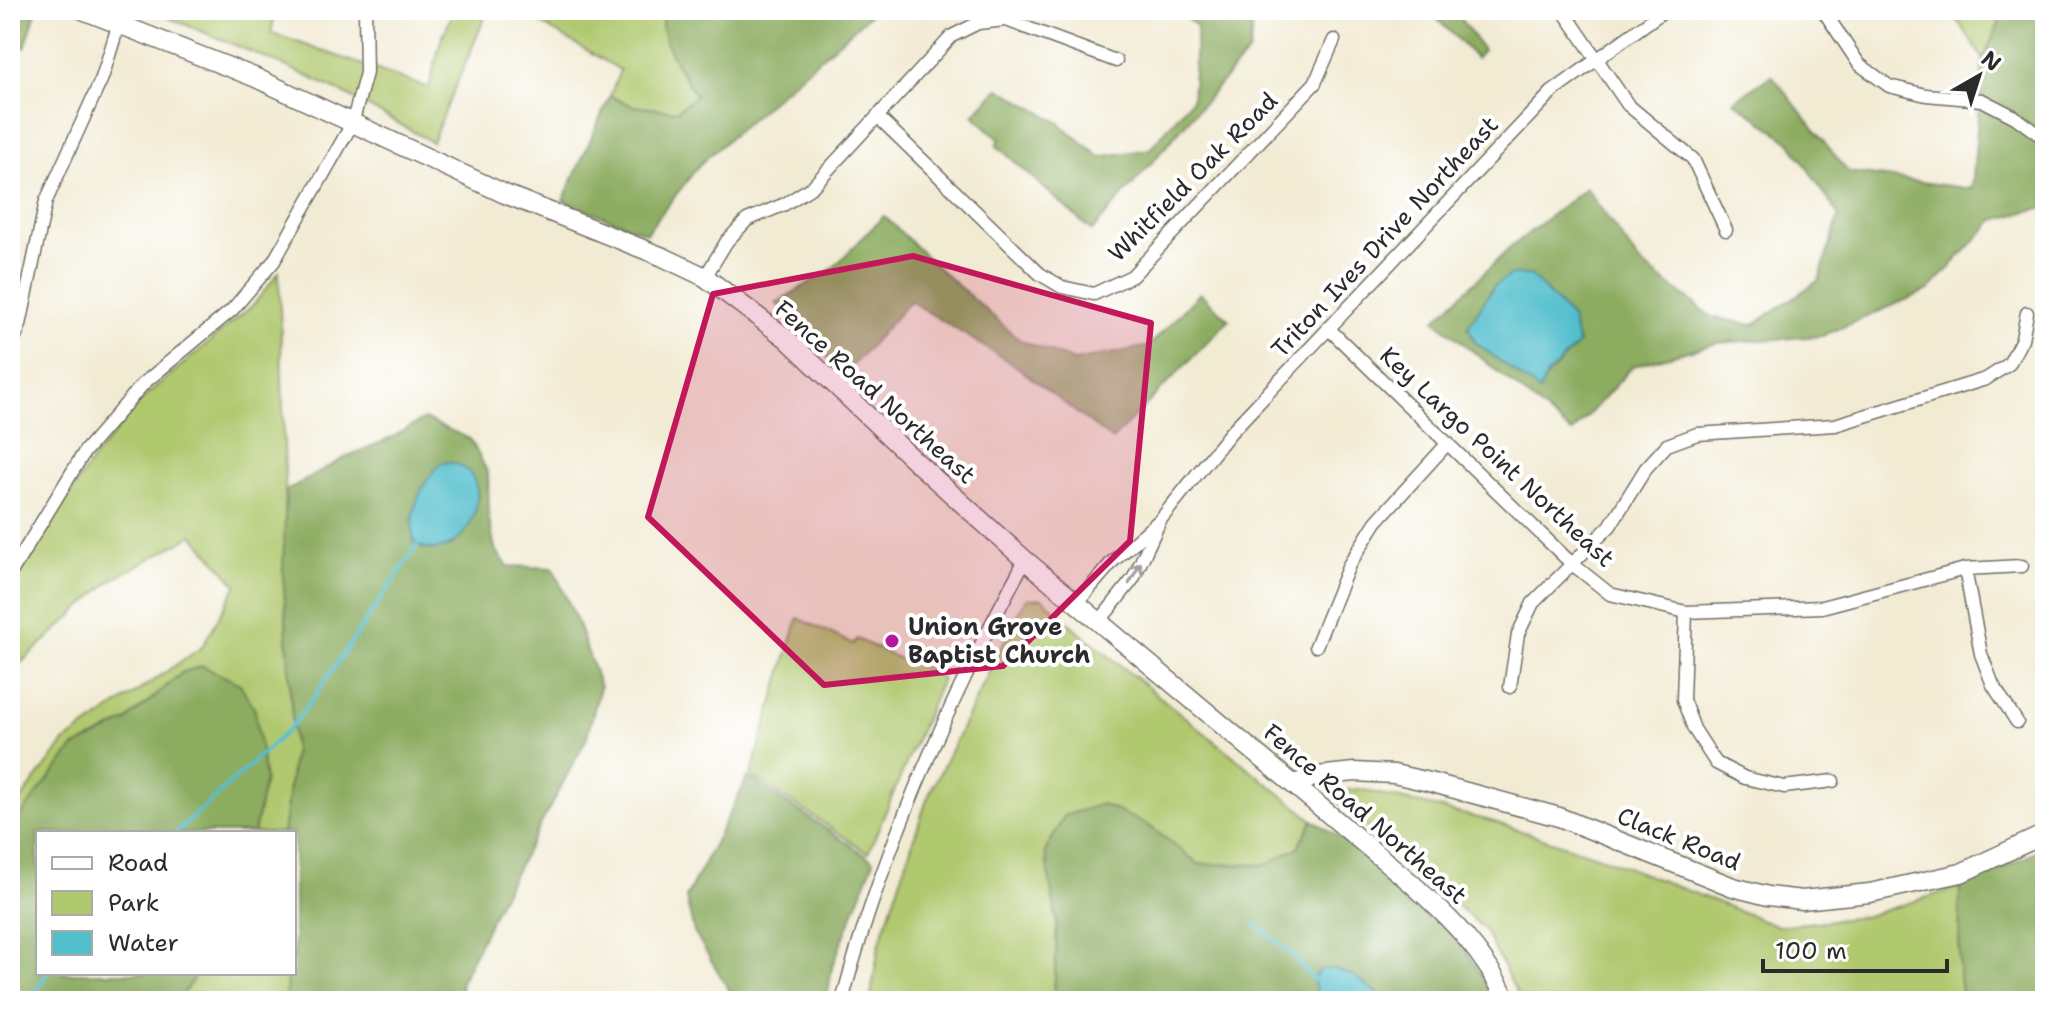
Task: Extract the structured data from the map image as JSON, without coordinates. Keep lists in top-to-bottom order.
{
  "streets": {
    "street": [
      "Whitfield Oak Road",
      "Triton Ives Drive Northeast",
      "Fence Road Northeast",
      "Key Largo Point Northeast",
      "Clack Road"
    ]
  },
  "crossings": [
    ["Triton Ives Drive Northeast", "Fence Road Northeast"],
    ["Triton Ives Drive Northeast", "Key Largo Point Northeast"],
    ["Fence Road Northeast", "Clack Road"]
  ],
  "places": ["Union Grove Baptist Church"],
  "legend": ["Road", "Park", "Water"],
  "scale_bar": "100 m",
  "north": "top right"
}
